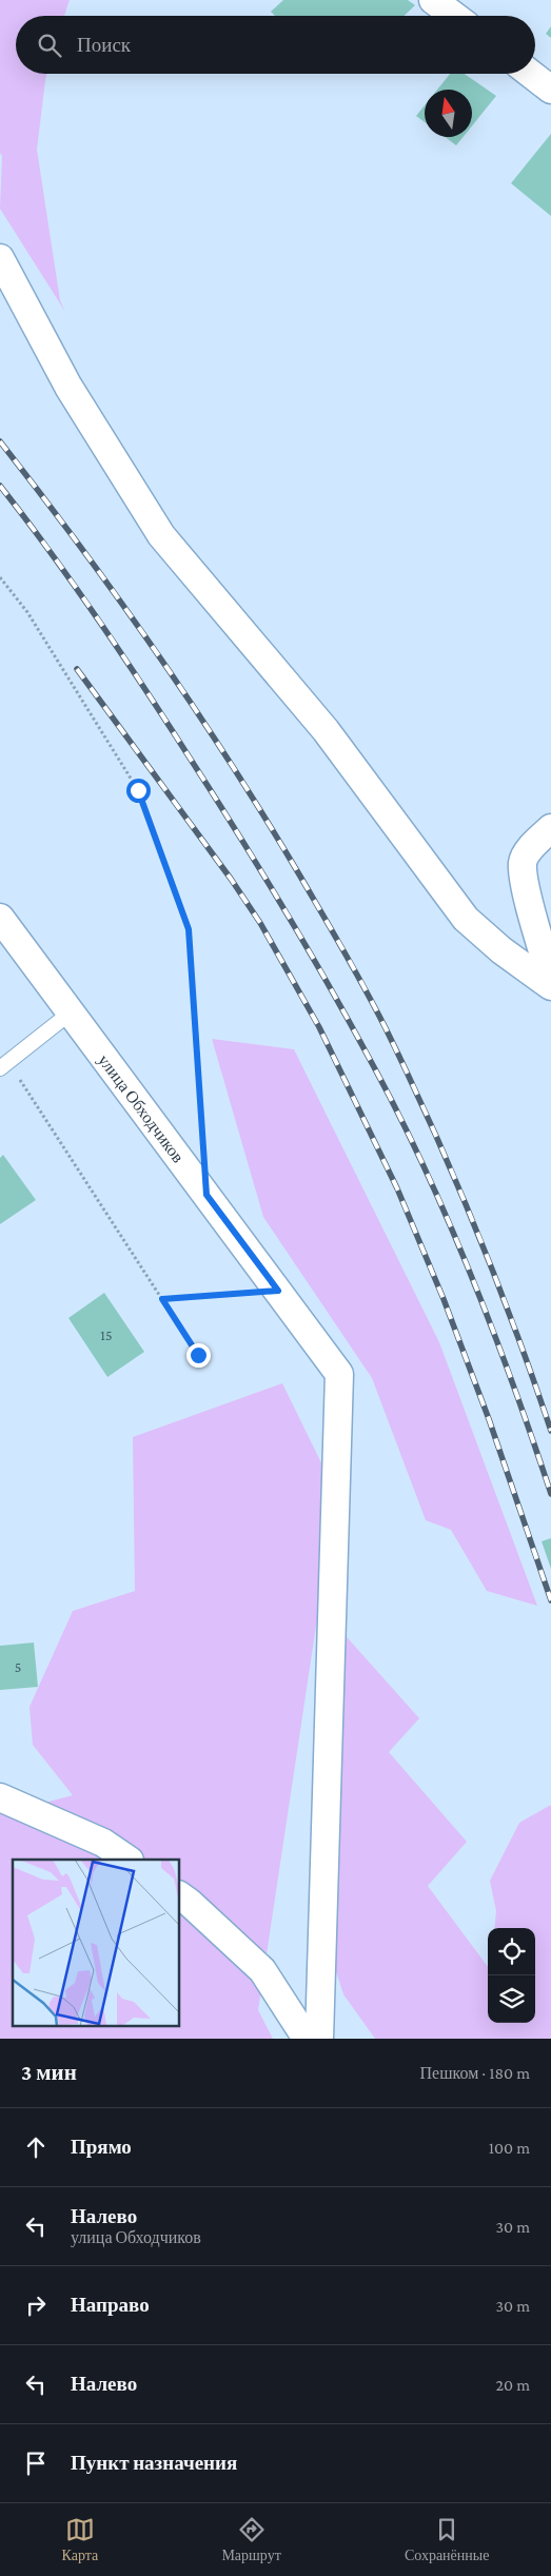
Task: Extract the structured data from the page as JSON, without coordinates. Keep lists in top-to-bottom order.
{
  "streets": {
    "street": ["улица Обходчиков"]
  },
  "house_numbers": ["15", "5"],
  "north": "top",
  "page": {
    "search": "Поиск",
    "heading": ["3 мин", "Пешком · 180 m"],
    "list": [
      ["Прямо", "100 m"],
      ["Налево", "улица Обходчиков", "30 m"],
      ["Направо", "30 m"],
      ["Налево", "20 m"],
      "Пункт назначения"
    ],
    "nav": ["Карта", "Маршрут", "Сохранённые"]
  }
}
